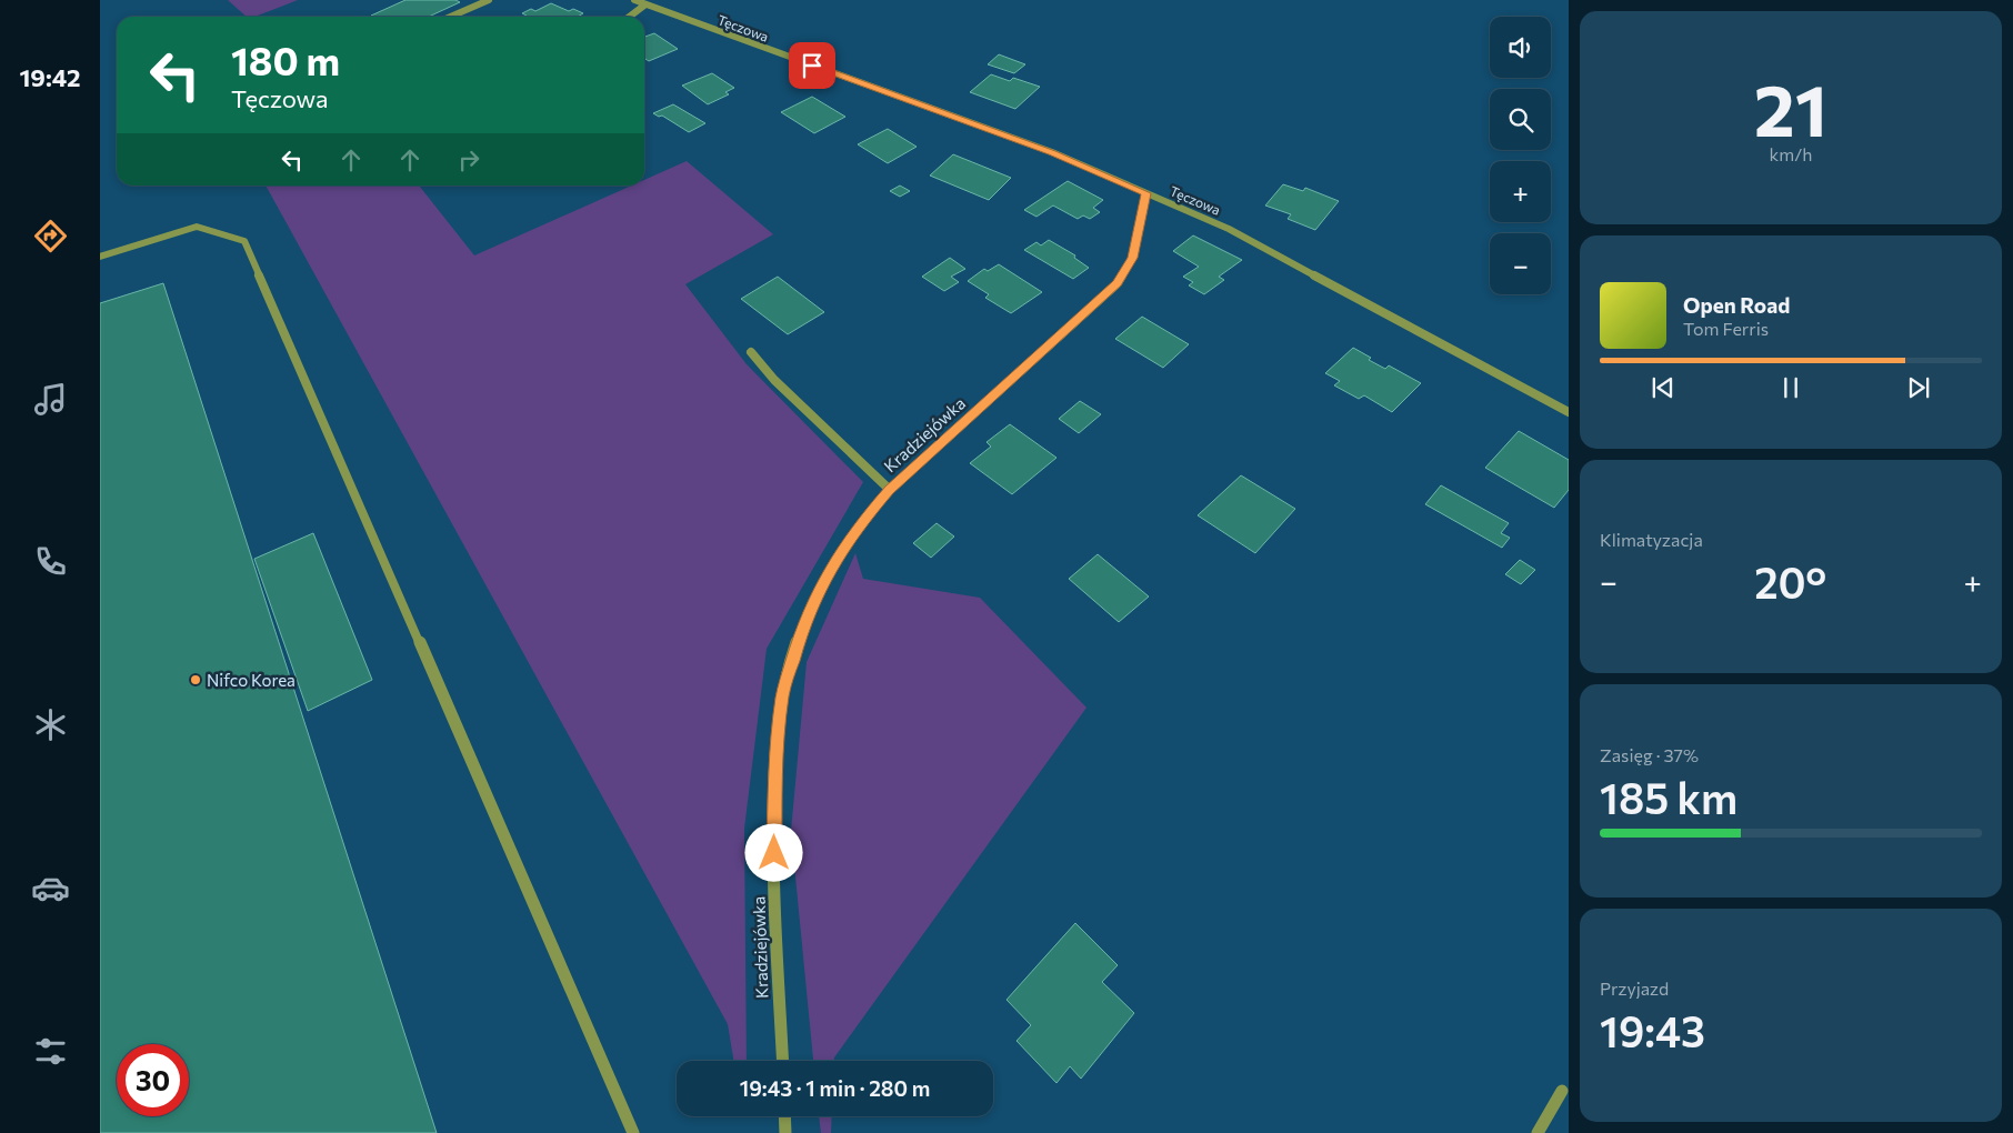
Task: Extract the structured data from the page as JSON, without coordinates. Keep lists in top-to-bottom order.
{
  "streets": {
    "street": ["Tęczowa", "Kradziejówka"]
  },
  "crossings": [
    ["Tęczowa", "Kradziejówka"]
  ],
  "places": ["Nifco Korea"],
  "page": {
    "tabs": "19:42",
    "tile": [
      ["21", "km/h"],
      "Klimatyzacja",
      ["Zasięg · 37%", "185 km"],
      ["Przyjazd", "19:43"]
    ],
    "map_buttons": ["+", "−"],
    "turn": ["180 m", "Tęczowa"],
    "song": ["Open Road", "Tom Ferris"],
    "heat": ["−", "20°", "+"],
    "limit": "30",
    "trip": "19:43 · 1 min · 280 m"
  }
}
